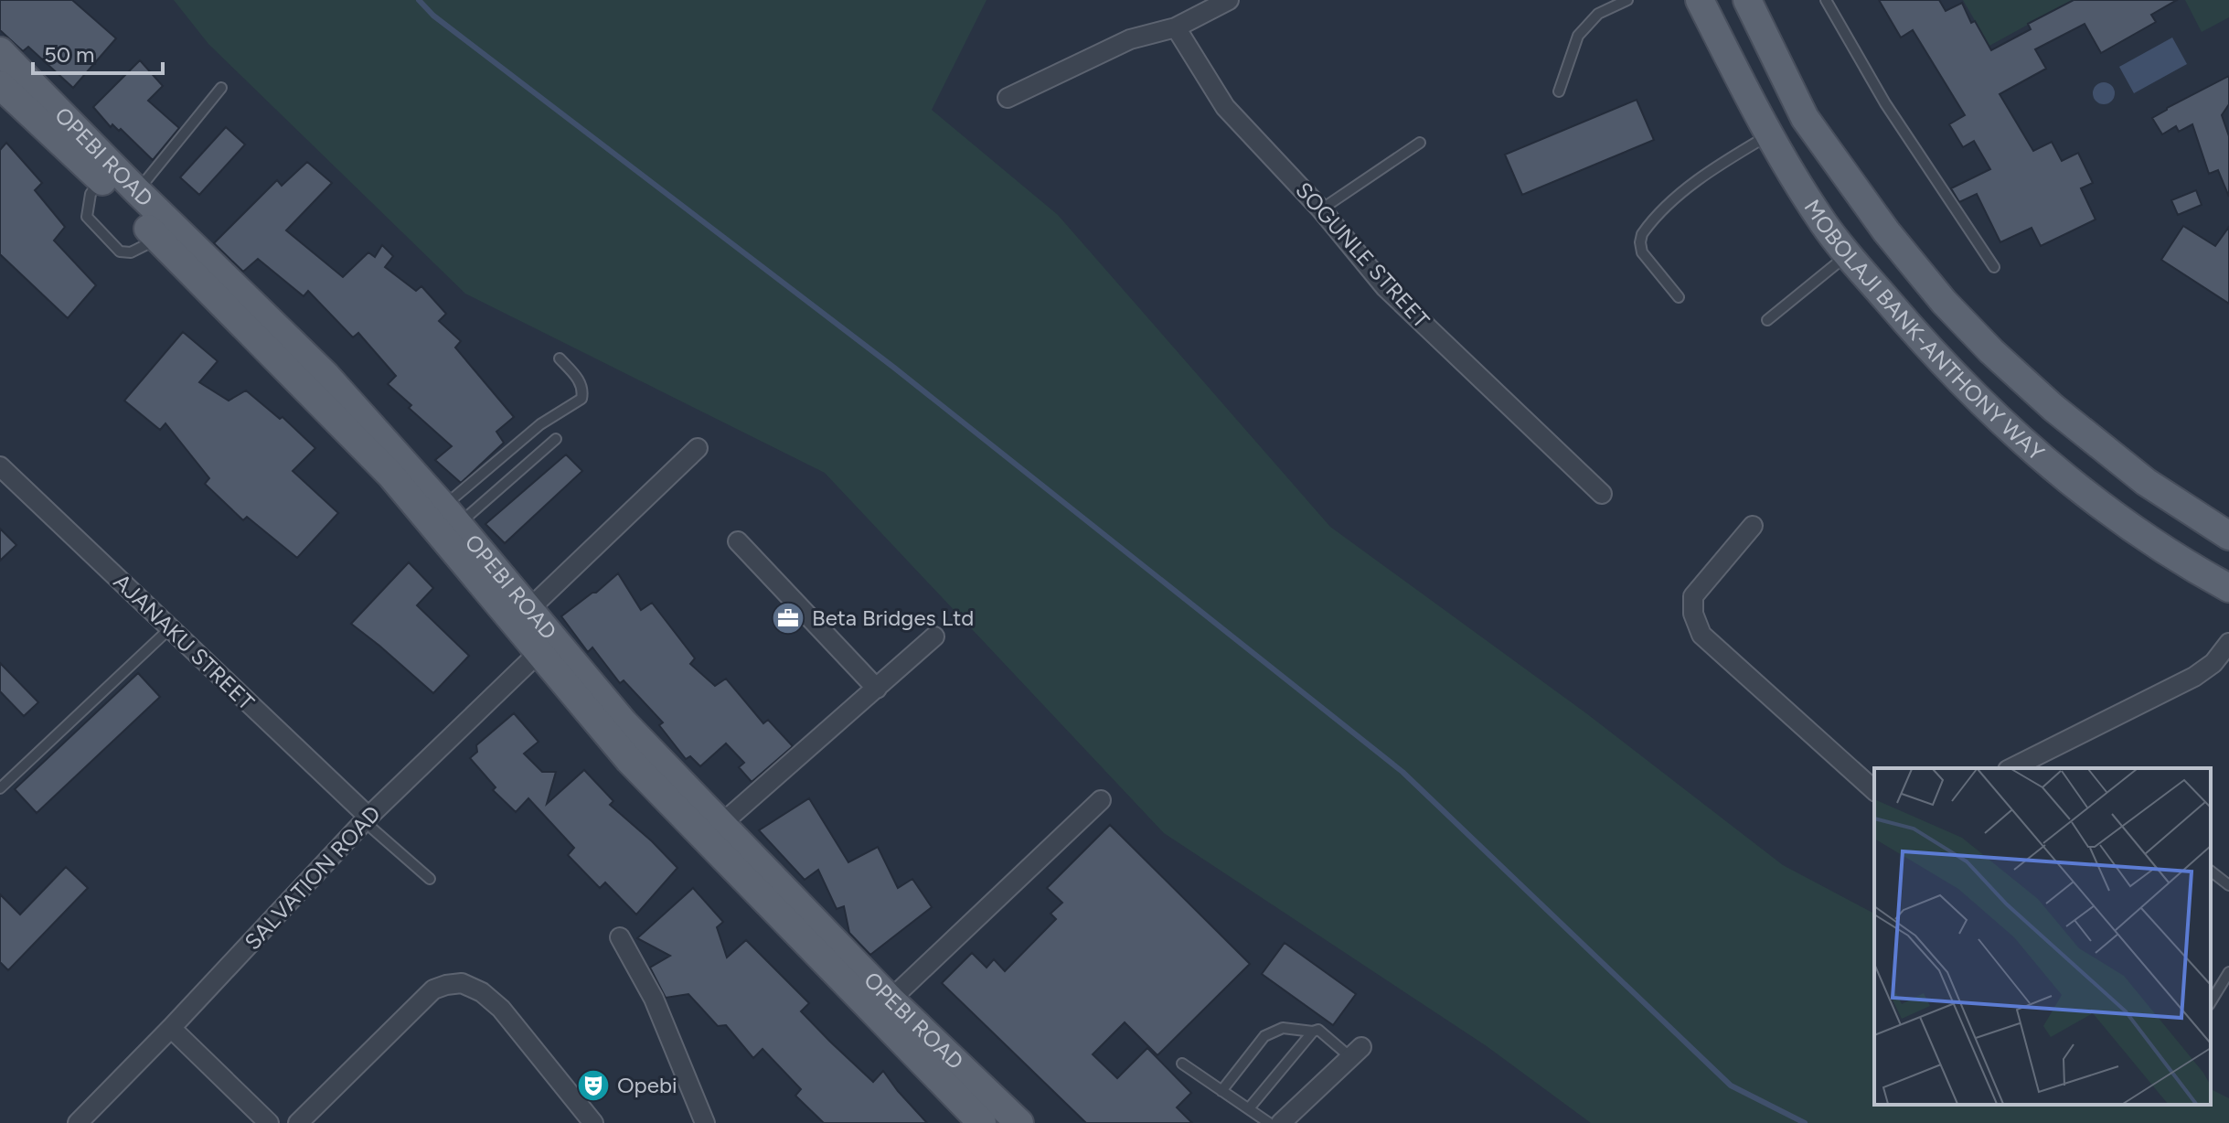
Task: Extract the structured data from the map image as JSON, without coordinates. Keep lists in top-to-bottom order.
{
  "streets": {
    "main road": ["OPEBI ROAD", "MOBOLAJI BANK-ANTHONY WAY"],
    "street": ["SOGUNLE STREET", "AJANAKU STREET", "SALVATION ROAD"]
  },
  "crossings": [
    ["OPEBI ROAD", "SALVATION ROAD"],
    ["AJANAKU STREET", "SALVATION ROAD"]
  ],
  "places": {
    "office": ["Beta Bridges Ltd"],
    "theatre": ["Opebi"]
  },
  "scale_bar": "50 m"
}
